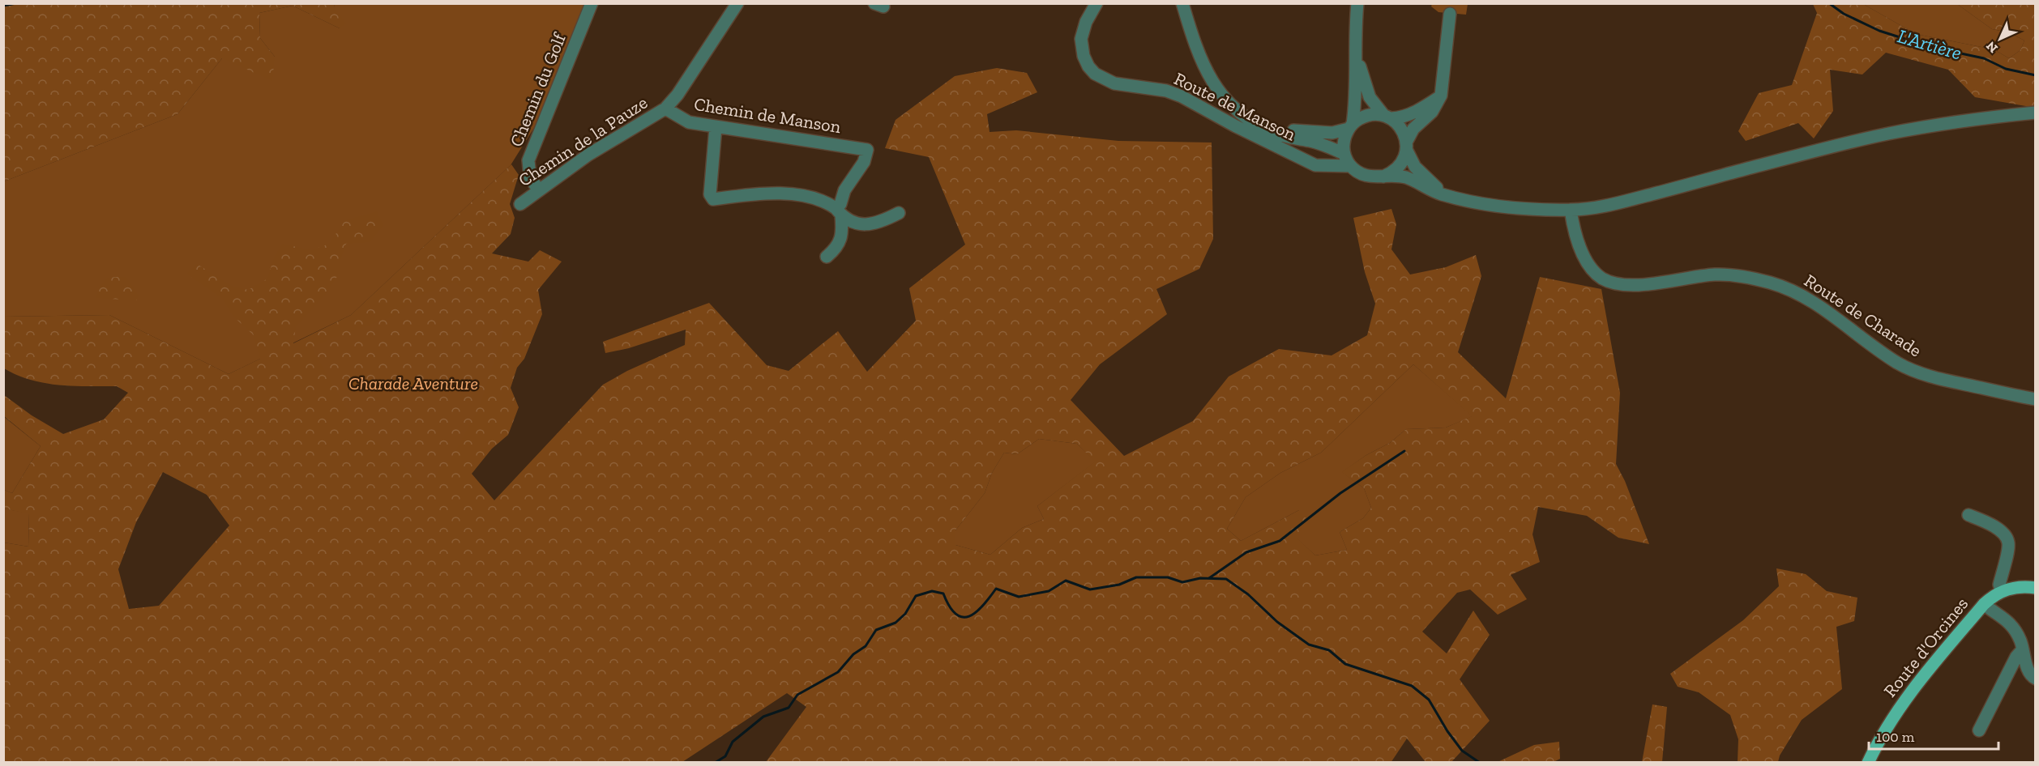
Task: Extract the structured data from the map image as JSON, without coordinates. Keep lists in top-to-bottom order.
{
  "streets": {
    "main road": ["Route d'Orcines"],
    "street": [
      "Chemin du Golf",
      "Route de Manson",
      "Chemin de Manson",
      "Chemin de la Pauze",
      "Route de Charade"
    ]
  },
  "crossings": [
    ["Chemin du Golf", "Chemin de la Pauze"],
    ["Chemin de Manson", "Chemin de la Pauze"]
  ],
  "water": ["L'Artière"],
  "parks": ["Charade Aventure"],
  "scale_bar": "100 m",
  "north": "bottom left"
}
